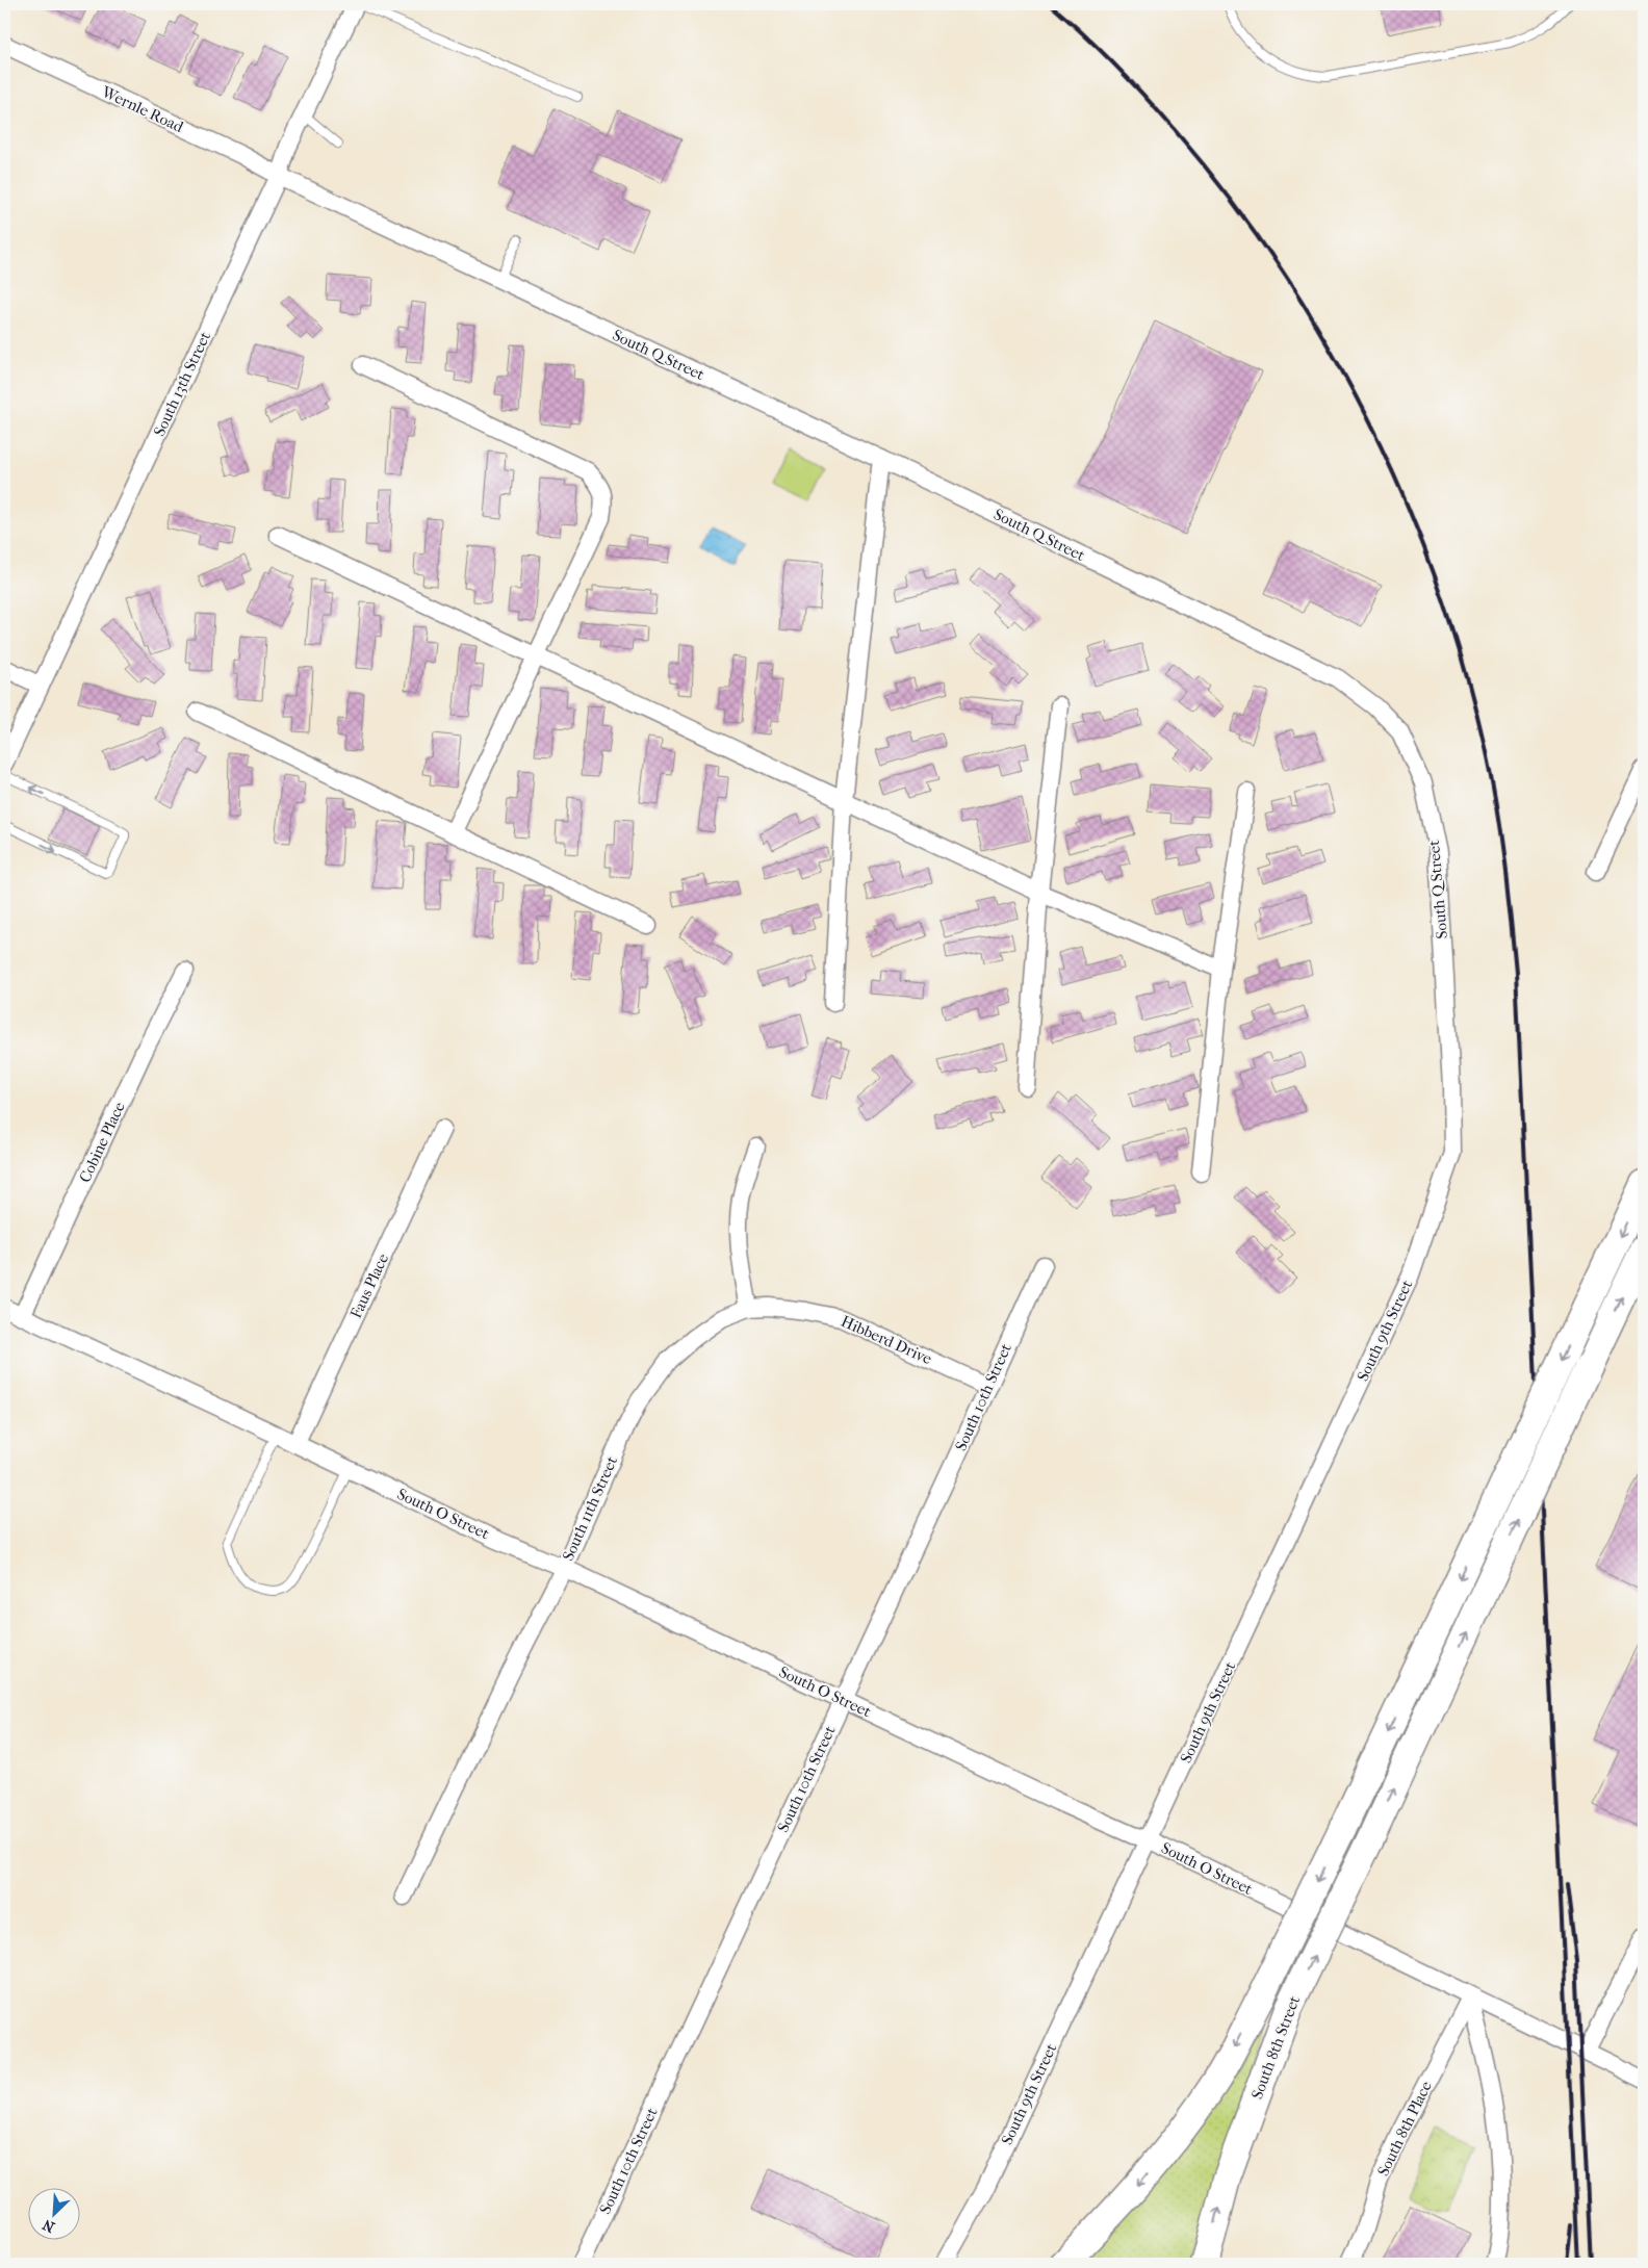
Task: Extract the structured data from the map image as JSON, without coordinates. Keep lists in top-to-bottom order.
{
  "streets": {
    "highway": ["South 8th Street"],
    "street": [
      "Wernle Road",
      "South Q Street",
      "South 13th Street",
      "Cobine Place",
      "Faus Place",
      "South 9th Street",
      "Hibberd Drive",
      "South 10th Street",
      "South 11th Street",
      "South O Street",
      "South 8th Place"
    ]
  },
  "crossings": [
    ["Wernle Road", "South Q Street"],
    ["Wernle Road", "South 13th Street"],
    ["South Q Street", "South 13th Street"],
    ["South Q Street", "South 9th Street"],
    ["Cobine Place", "South O Street"],
    ["Faus Place", "South O Street"],
    ["South 9th Street", "South O Street"],
    ["Hibberd Drive", "South 10th Street"],
    ["Hibberd Drive", "South 11th Street"],
    ["South 10th Street", "South O Street"],
    ["South 11th Street", "South O Street"],
    ["South O Street", "South 8th Place"]
  ],
  "north": "bottom left"
}
